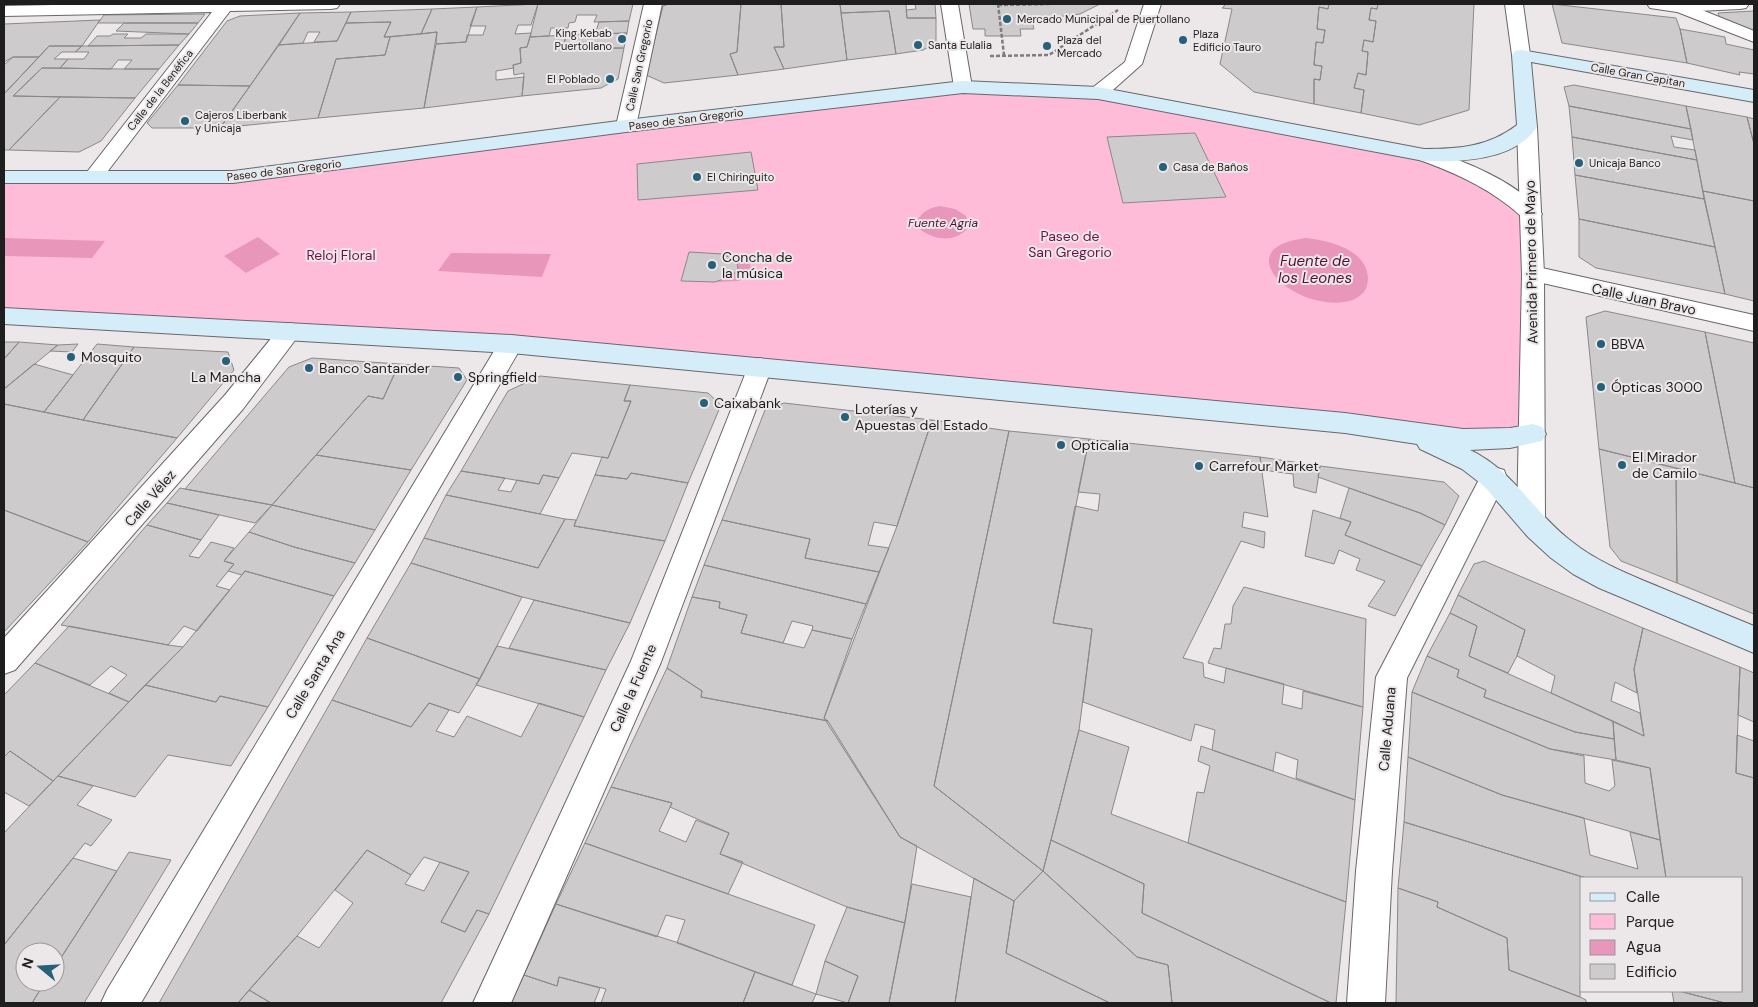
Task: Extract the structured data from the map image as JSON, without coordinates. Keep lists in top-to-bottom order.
{
  "streets": {
    "main road": ["Calle Gran Capitan", "Paseo de San Gregorio", "Avenida Primero de Mayo"],
    "street": [
      "Calle San Gregorio",
      "Calle de la Benéfica",
      "Calle Juan Bravo",
      "Calle Vélez",
      "Calle Santa Ana",
      "Calle la Fuente",
      "Calle Aduana"
    ]
  },
  "crossings": [
    ["Calle San Gregorio", "Paseo de San Gregorio"],
    ["Calle Gran Capitan", "Avenida Primero de Mayo"],
    ["Calle de la Benéfica", "Paseo de San Gregorio"],
    ["Paseo de San Gregorio", "Avenida Primero de Mayo"],
    ["Avenida Primero de Mayo", "Calle Juan Bravo"]
  ],
  "water": ["Fuente Agria", "Fuente de los Leones"],
  "parks": ["Paseo de San Gregorio", "Reloj Floral"],
  "places": [
    "Mercado Municipal de Puertollano",
    "King Kebab Puertollano",
    "Plaza Edificio Tauro",
    "Santa Eulalia",
    "Plaza del Mercado",
    "El Poblado",
    "Cajeros Liberbank y Unicaja",
    "Unicaja Banco",
    "Casa de Baños",
    "El Chiringuito",
    "Concha de la música",
    "BBVA",
    "Mosquito",
    "La Mancha",
    "Banco Santander",
    "Springfield",
    "Ópticas 3000",
    "Caixabank",
    "Loterías y Apuestas del Estado",
    "Opticalia",
    "El Mirador de Camilo",
    "Carrefour Market"
  ],
  "legend": [
    "Calle",
    "Parque",
    "Agua",
    "Edificio"
  ],
  "north": "left"
}
